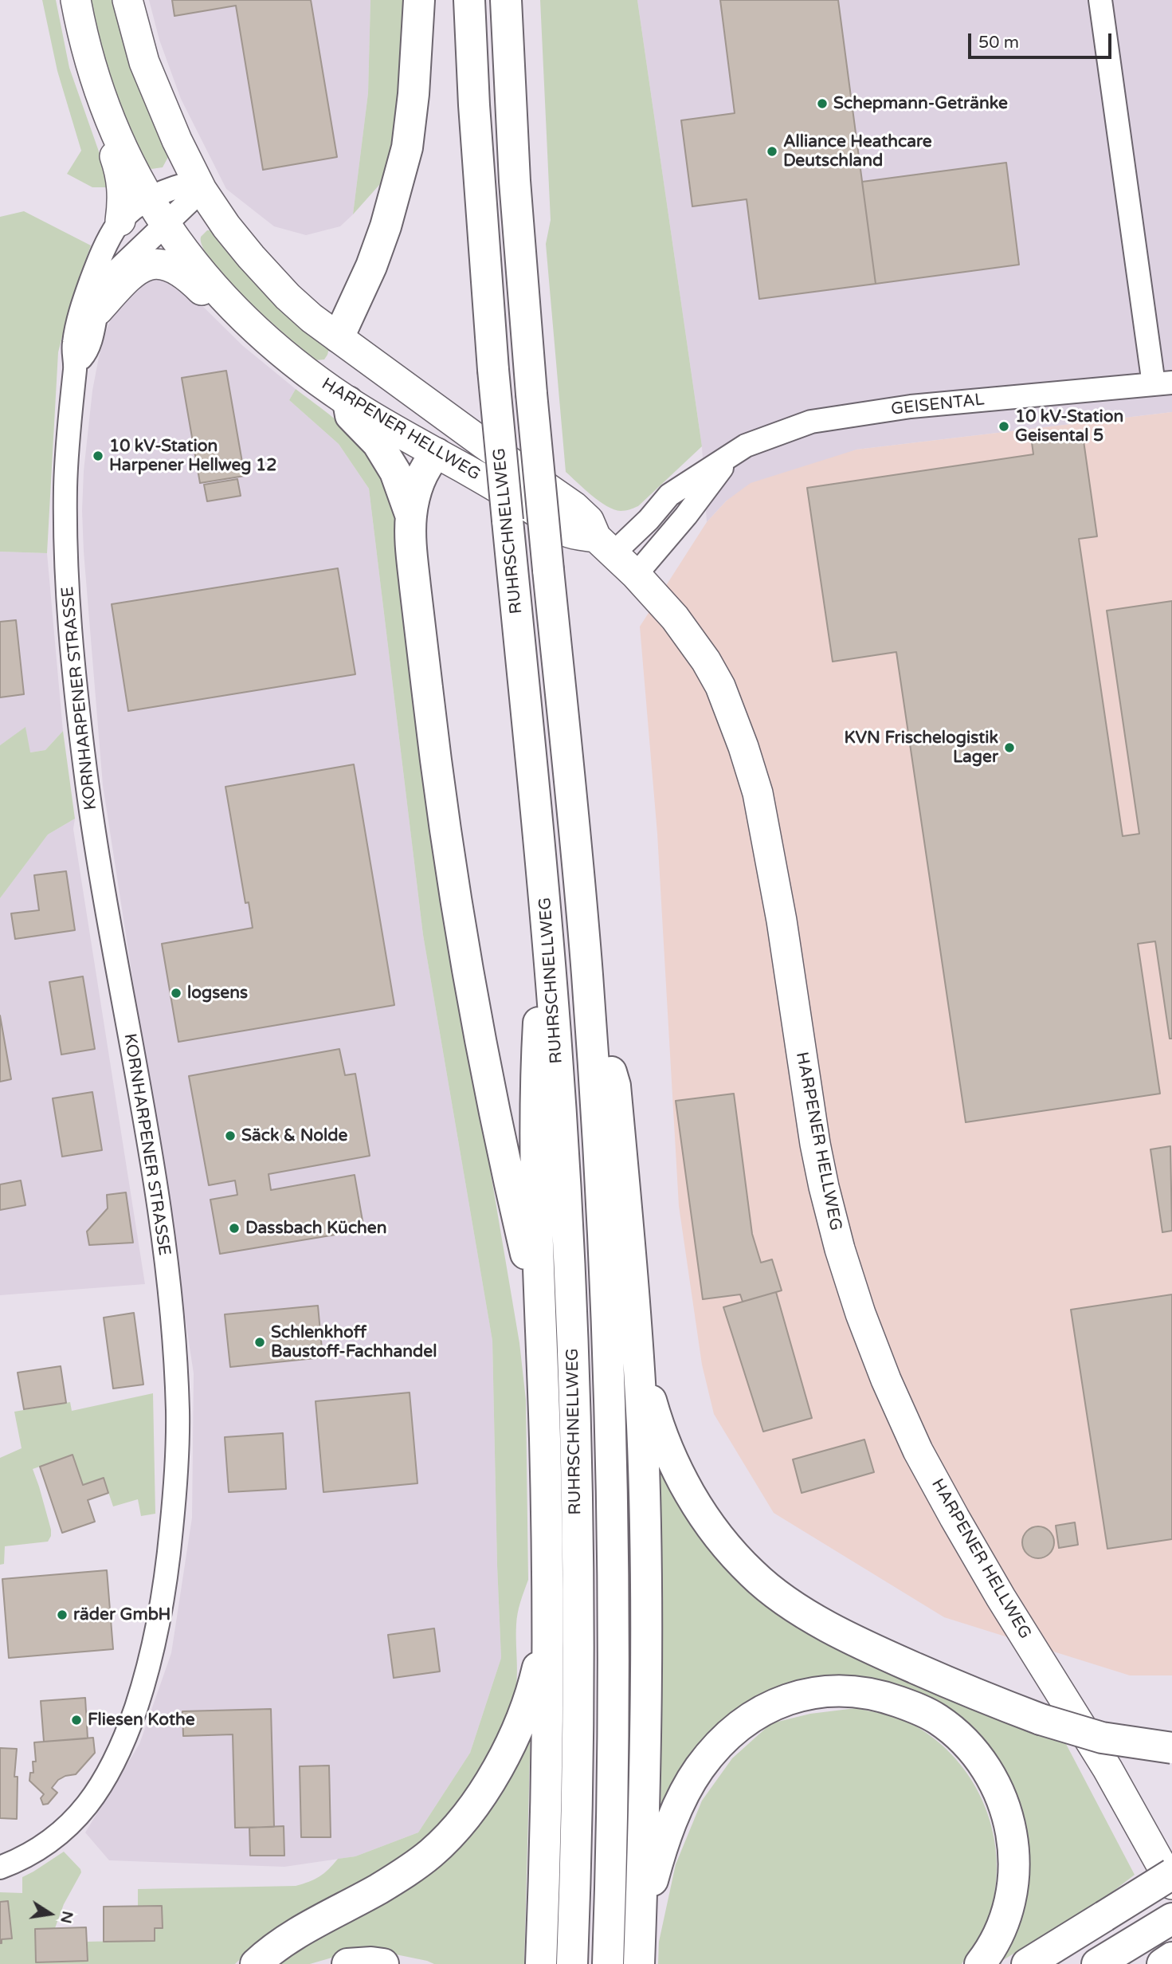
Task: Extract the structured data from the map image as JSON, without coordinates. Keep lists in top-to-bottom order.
{
  "streets": {
    "highway": ["RUHRSCHNELLWEG"],
    "main road": ["HARPENER HELLWEG"],
    "street": ["GEISENTAL", "KORNHARPENER STRASSE"]
  },
  "crossings": [
    ["GEISENTAL", "HARPENER HELLWEG"],
    ["HARPENER HELLWEG", "KORNHARPENER STRASSE"]
  ],
  "places": [
    "Schepmann-Getränke",
    "Alliance Heathcare Deutschland",
    "10 kV-Station Geisental 5",
    "10 kV-Station Harpener Hellweg 12",
    "KVN Frischelogistik Lager",
    "logsens",
    "Säck & Nolde",
    "Dassbach Küchen",
    "Schlenkhoff Baustoff-Fachhandel",
    "räder GmbH",
    "Fliesen Kothe"
  ],
  "scale_bar": "50 m",
  "north": "right"
}
